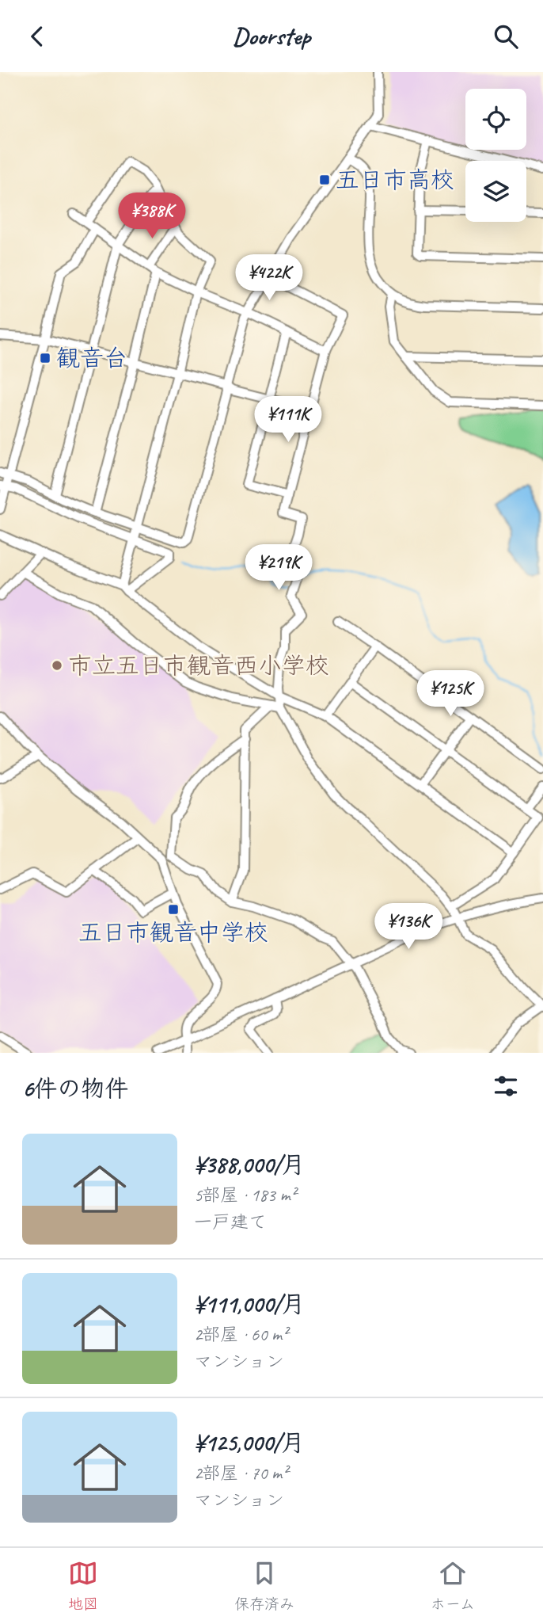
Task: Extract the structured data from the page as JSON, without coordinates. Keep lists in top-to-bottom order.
{
  "places": {
    "transit": ["五日市高校", "観音台", "五日市観音中学校"],
    "other": ["市立五日市観音西小学校"]
  },
  "page": {
    "header": "Doorstep",
    "price": [
      "¥388K",
      "¥422K",
      "¥111K",
      "¥219K",
      "¥125K",
      "¥136K"
    ],
    "heading": "6件の物件",
    "list": [
      {
        "name": "¥388,000/月",
        "note": "5部屋 · 183 m² · 一戸建て"
      },
      {
        "name": "¥111,000/月",
        "note": "2部屋 · 60 m² · マンション"
      },
      {
        "name": "¥125,000/月",
        "note": "2部屋 · 70 m² · マンション"
      }
    ],
    "tabs": ["地図", "保存済み", "ホーム"]
  }
}
